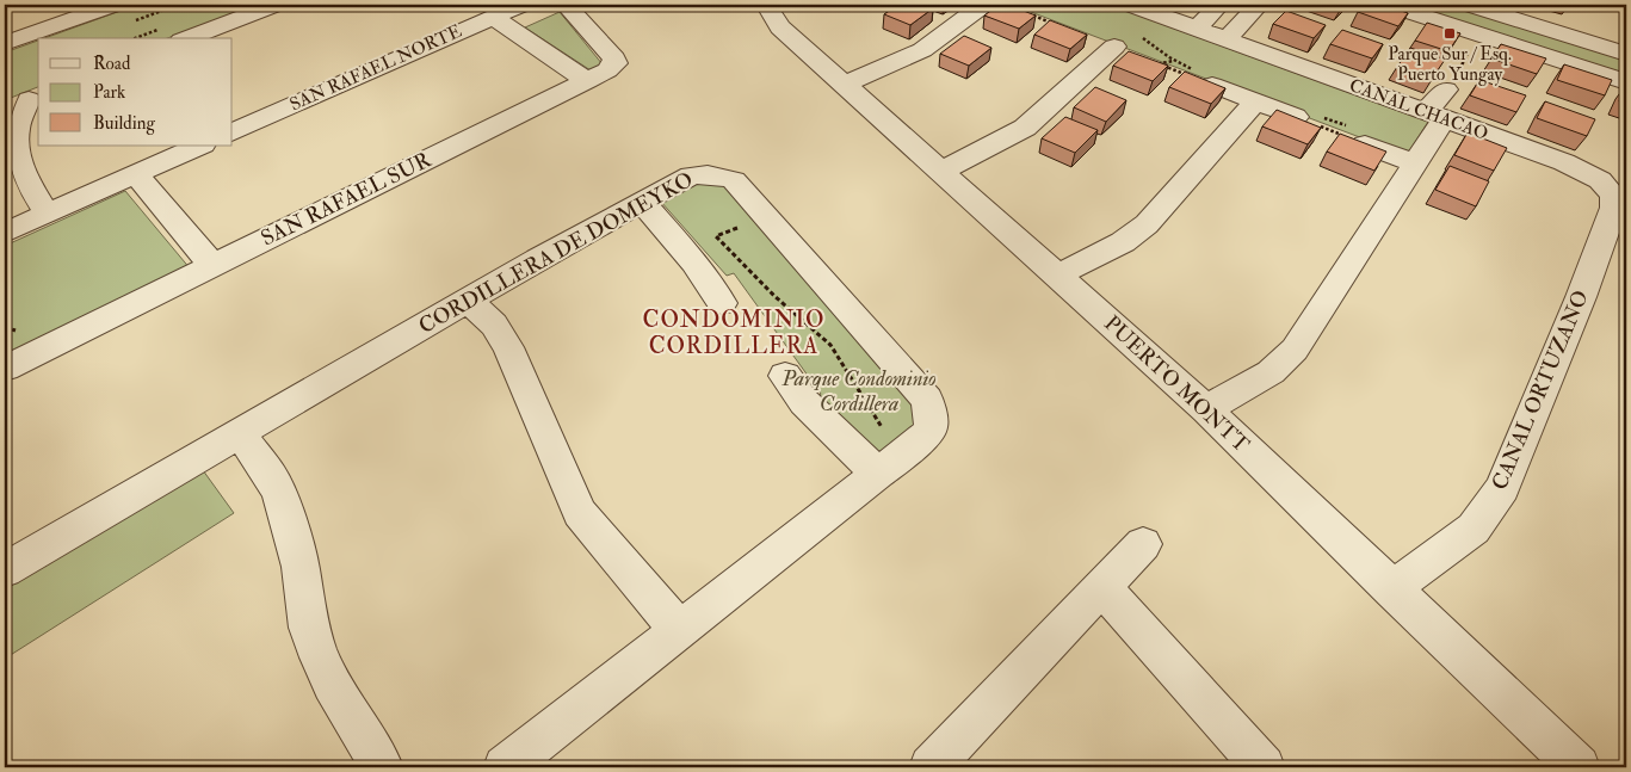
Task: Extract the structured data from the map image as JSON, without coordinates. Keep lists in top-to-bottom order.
{
  "streets": {
    "street": [
      "SAN RAFAEL NORTE",
      "CANAL CHACAO",
      "SAN RAFAEL SUR",
      "CORDILLERA DE DOMEYKO",
      "PUERTO MONTT",
      "CANAL ORTUZANO"
    ]
  },
  "crossings": [
    ["CANAL CHACAO", "CANAL ORTUZANO"],
    ["PUERTO MONTT", "CANAL ORTUZANO"]
  ],
  "districts": ["CONDOMINIO CORDILLERA"],
  "parks": ["Parque Condominio Cordillera"],
  "places": {
    "transit": ["Parque Sur / Esq. Puerto Yungay"]
  },
  "legend": ["Road", "Park", "Building"]
}
